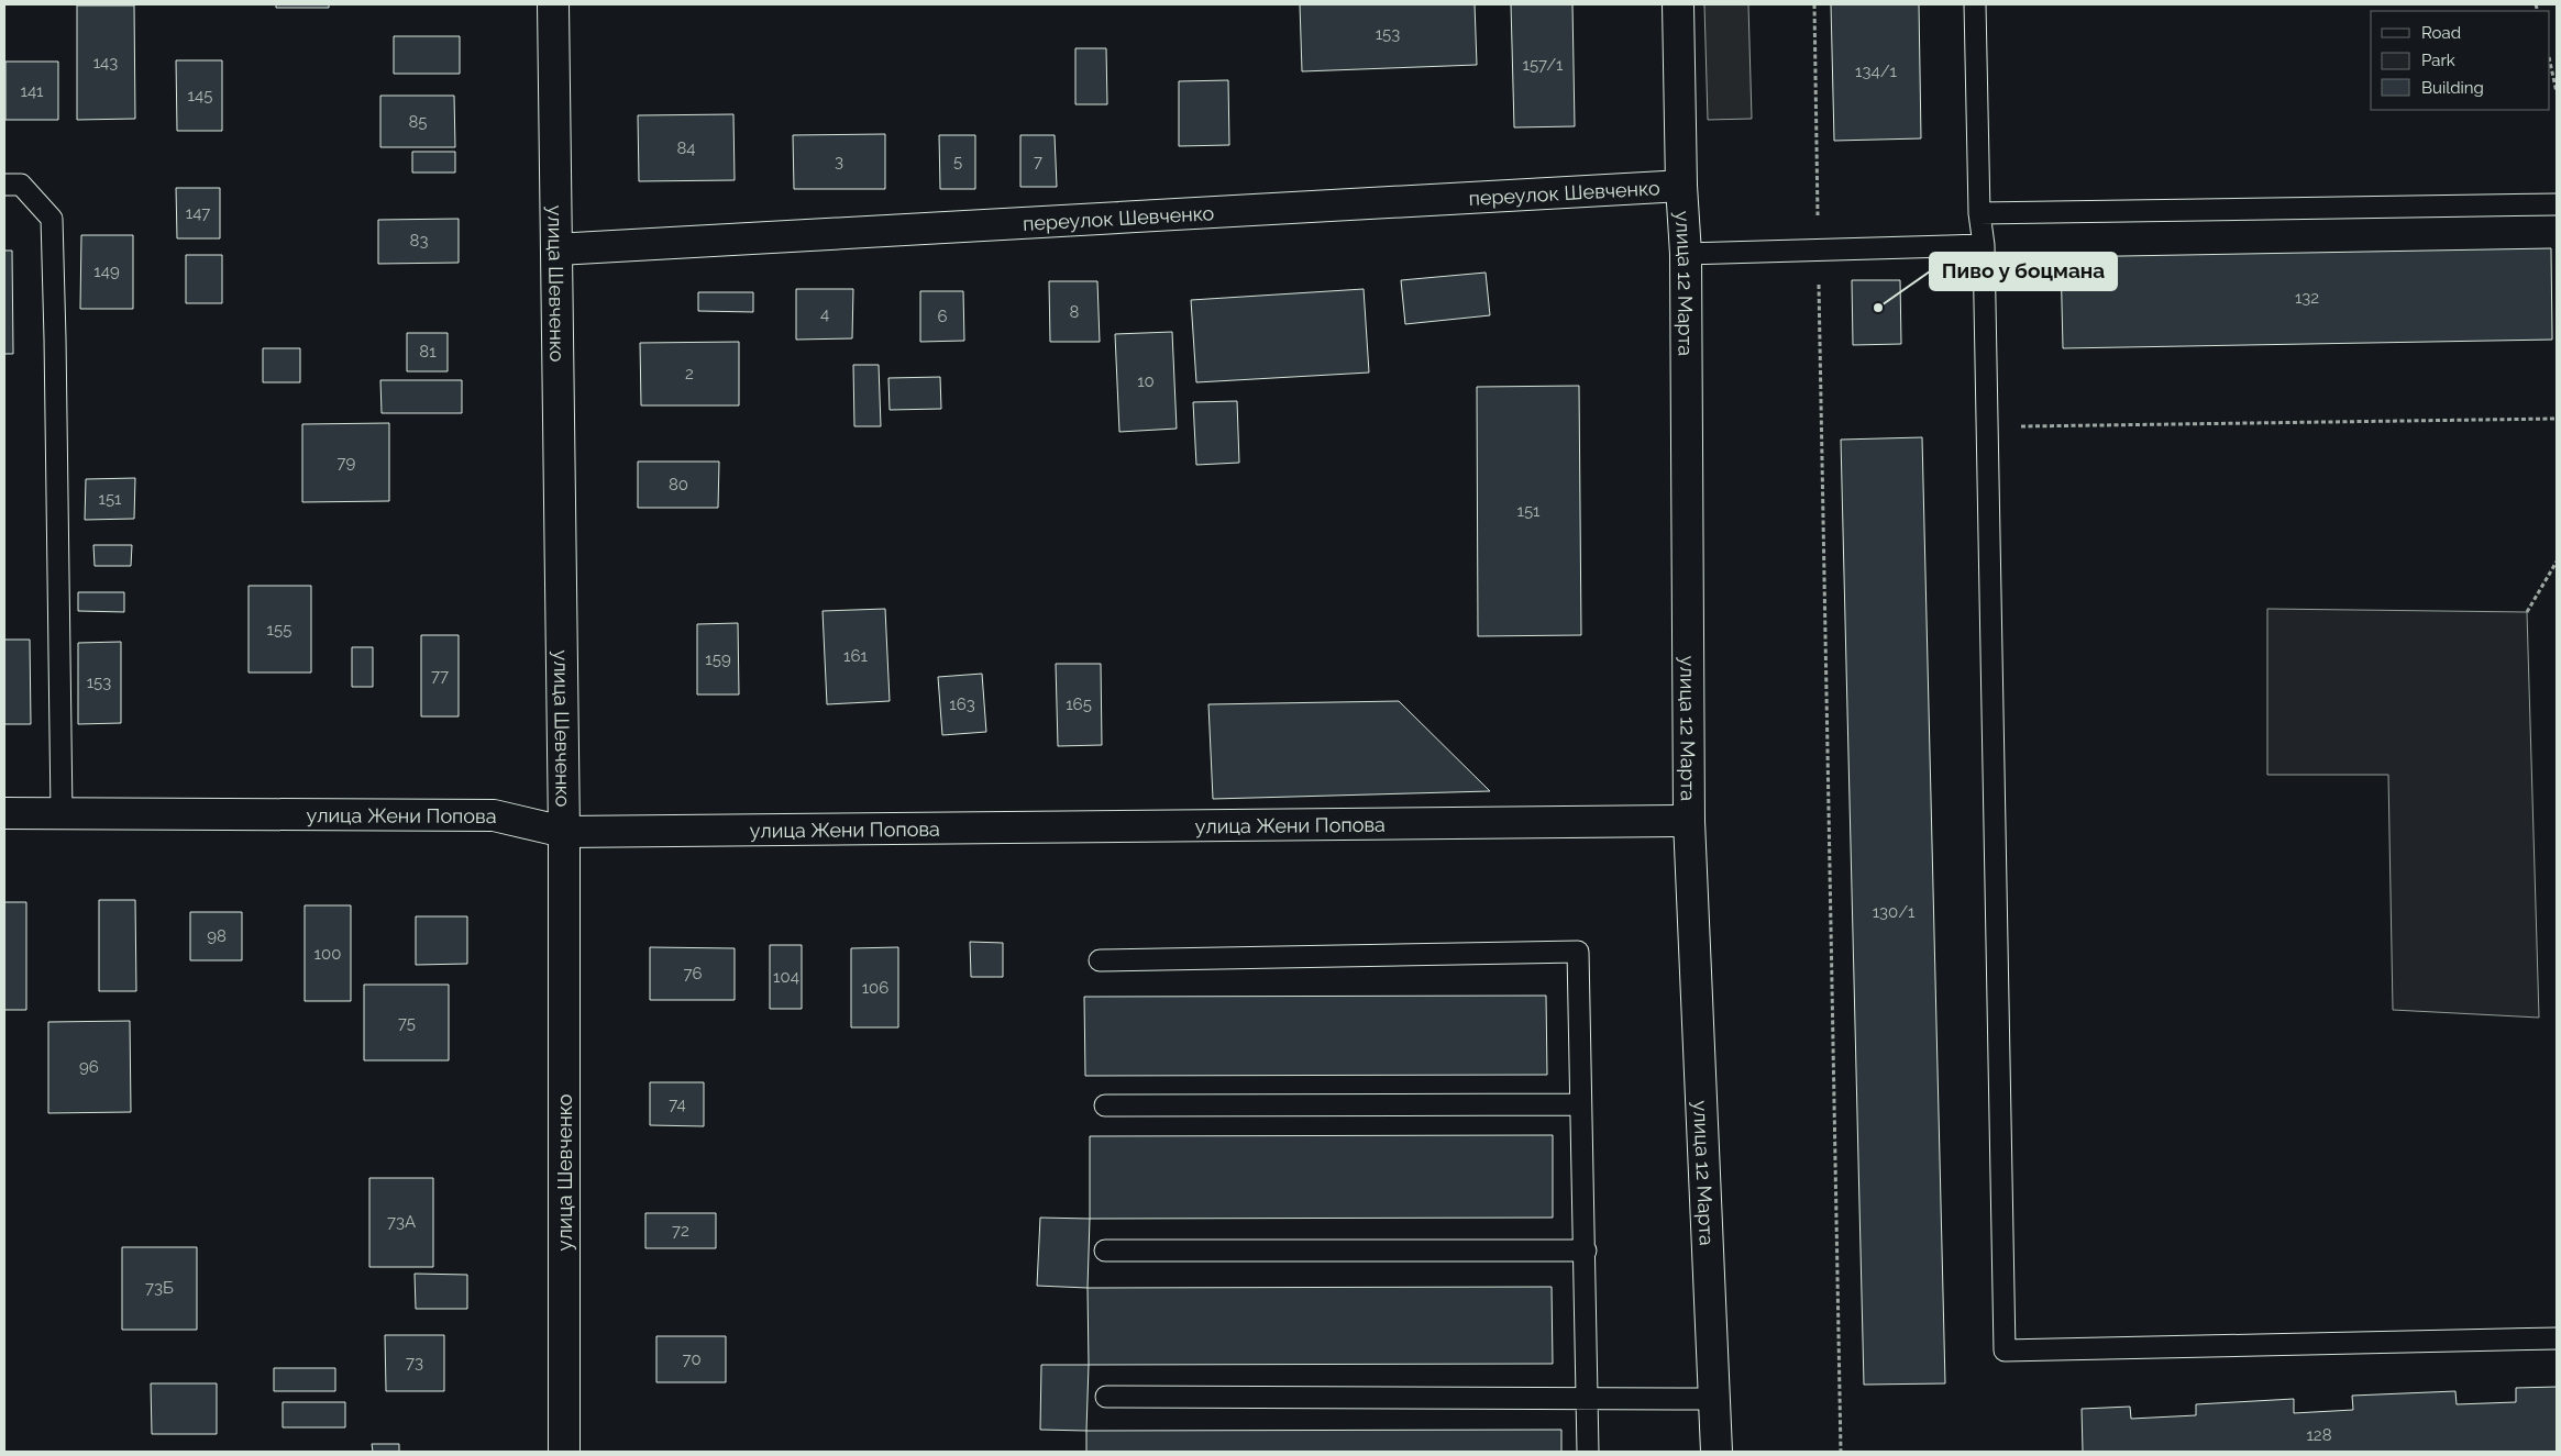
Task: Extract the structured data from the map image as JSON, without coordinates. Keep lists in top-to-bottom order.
{
  "streets": {
    "street": [
      "переулок Шевченко",
      "улица Шевченко",
      "улица 12 Марта",
      "улица Жени Попова"
    ]
  },
  "crossings": [
    ["переулок Шевченко", "улица Шевченко"],
    ["переулок Шевченко", "улица 12 Марта"],
    ["улица Шевченко", "улица Жени Попова"],
    ["улица 12 Марта", "улица Жени Попова"]
  ],
  "places": ["Пиво у боцмана"],
  "house_numbers": [
    "153",
    "143",
    "157/1",
    "134/1",
    "141",
    "145",
    "85",
    "84",
    "3",
    "5",
    "7",
    "147",
    "83",
    "149",
    "132",
    "8",
    "4",
    "6",
    "81",
    "2",
    "10",
    "79",
    "80",
    "151",
    "151",
    "155",
    "161",
    "159",
    "77",
    "153",
    "163",
    "165",
    "130/1",
    "98",
    "100",
    "76",
    "104",
    "106",
    "75",
    "96",
    "74",
    "73А",
    "72",
    "73Б",
    "70",
    "73",
    "128"
  ],
  "legend": ["Road", "Park", "Building"]
}
